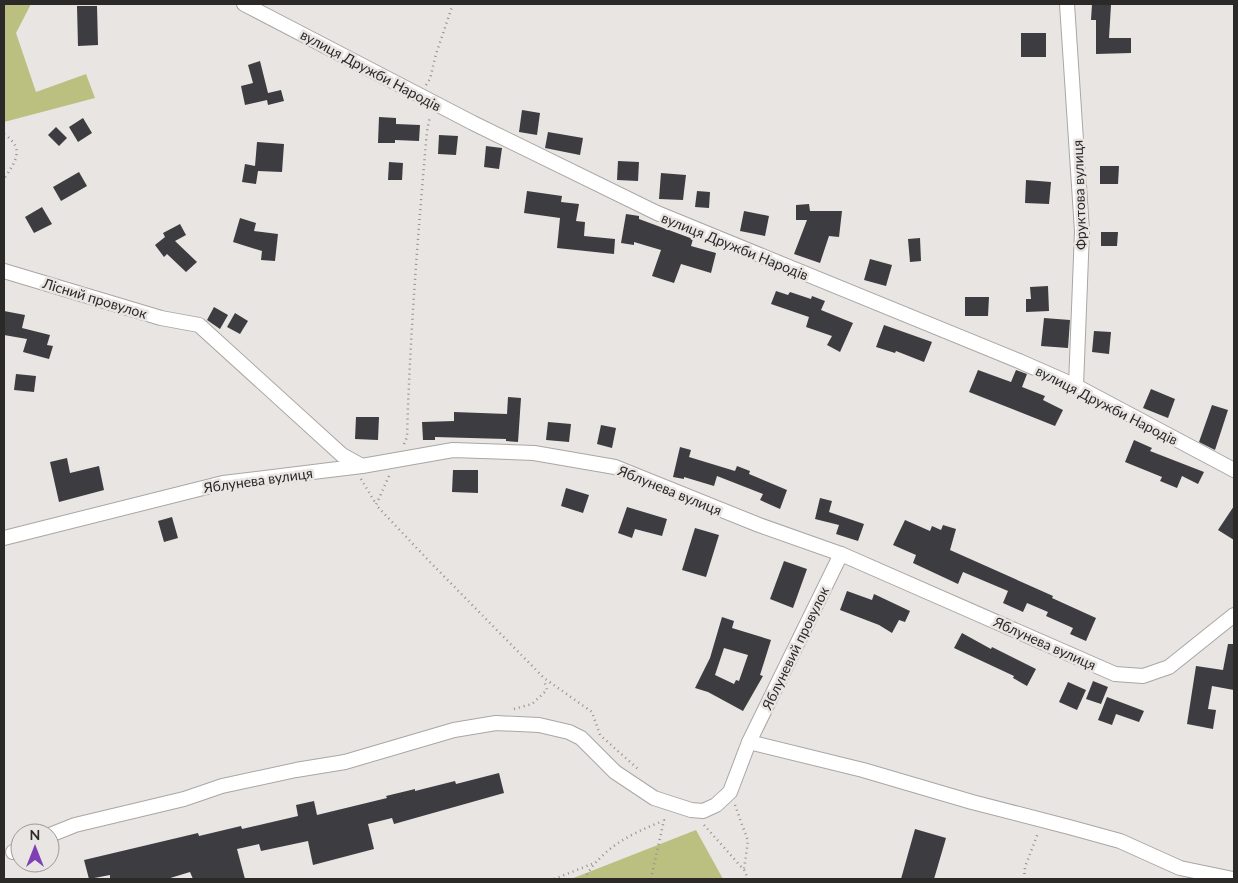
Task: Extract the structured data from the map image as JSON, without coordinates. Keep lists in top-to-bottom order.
{
  "streets": {
    "street": [
      "вулиця Дружби Народів",
      "Фруктова вулиця",
      "Лісний провулок",
      "Яблунева вулиця",
      "Яблуневий провулок"
    ]
  },
  "crossings": [
    ["вулиця Дружби Народів", "Фруктова вулиця"],
    ["Лісний провулок", "Яблунева вулиця"],
    ["Яблунева вулиця", "Яблуневий провулок"]
  ],
  "north": "top"
}
